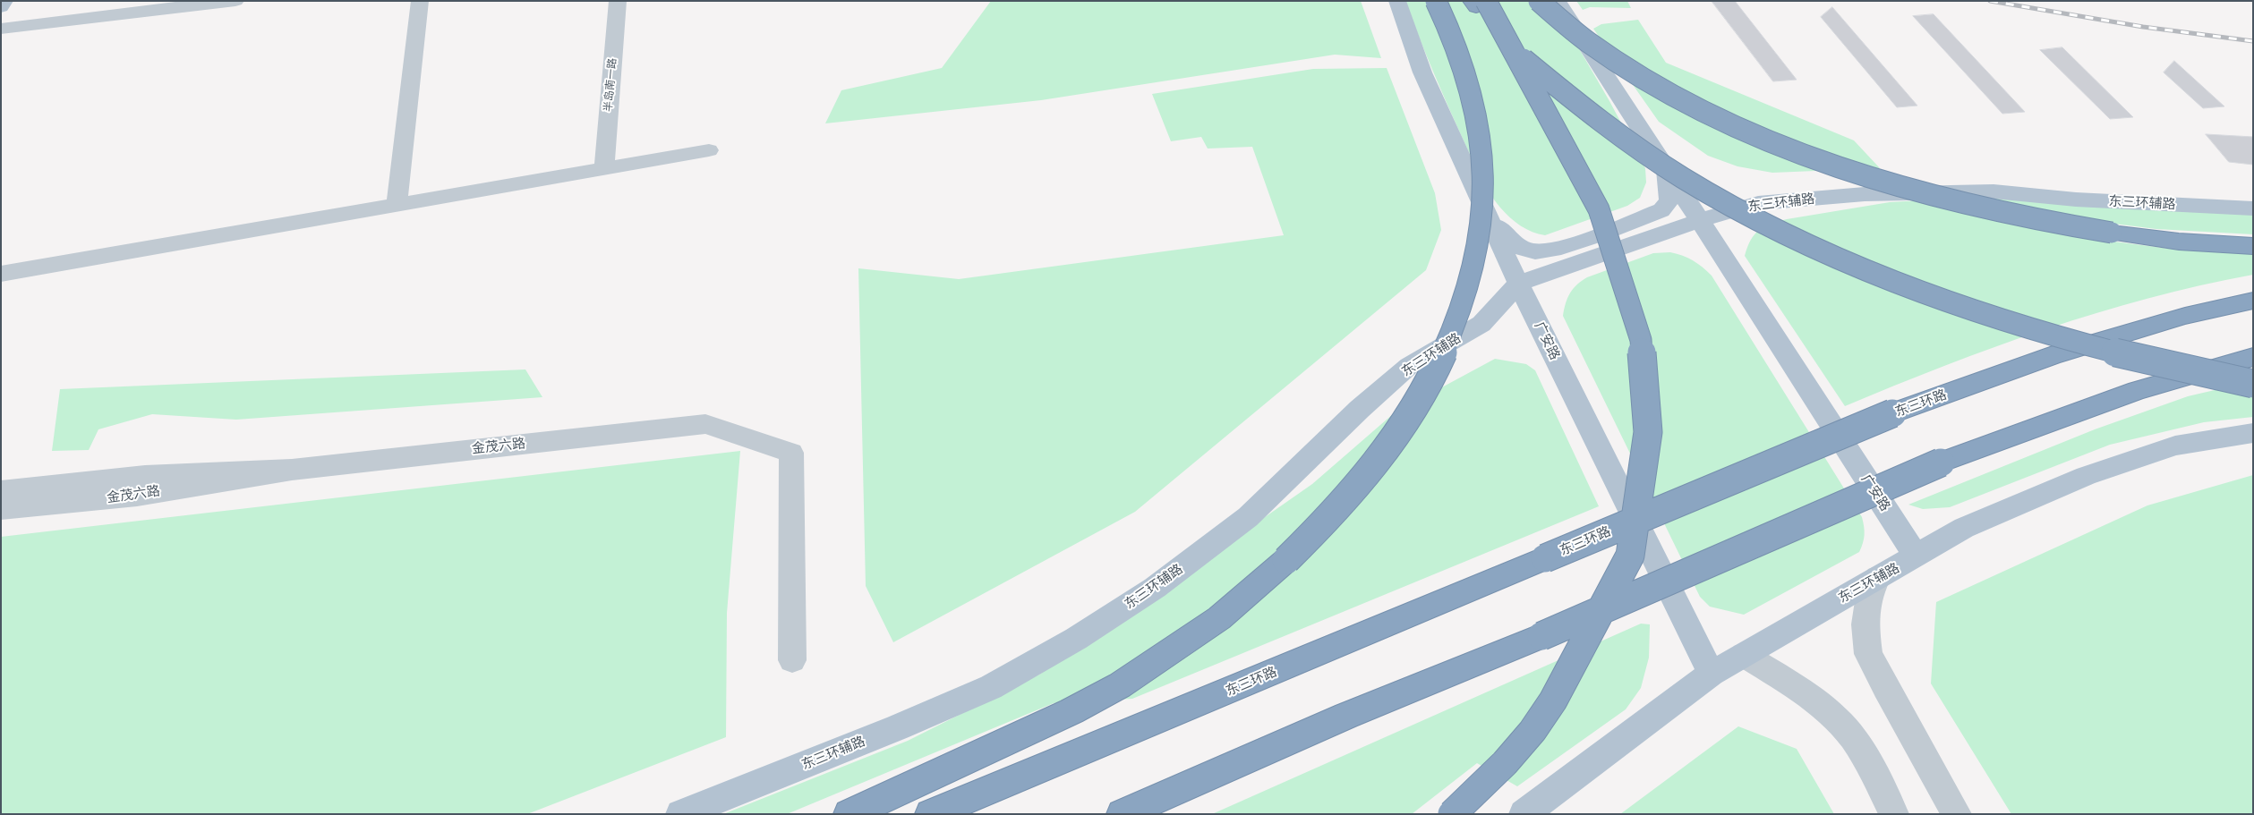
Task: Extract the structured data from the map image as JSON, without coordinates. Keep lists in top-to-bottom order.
{
  "streets": {
    "highway": ["东三环路"],
    "main road": ["东三环辅路", "广安路"],
    "street": ["半岛南一路", "金茂六路"]
  },
  "crossings": [
    ["东三环辅路", "广安路"]
  ]
}
